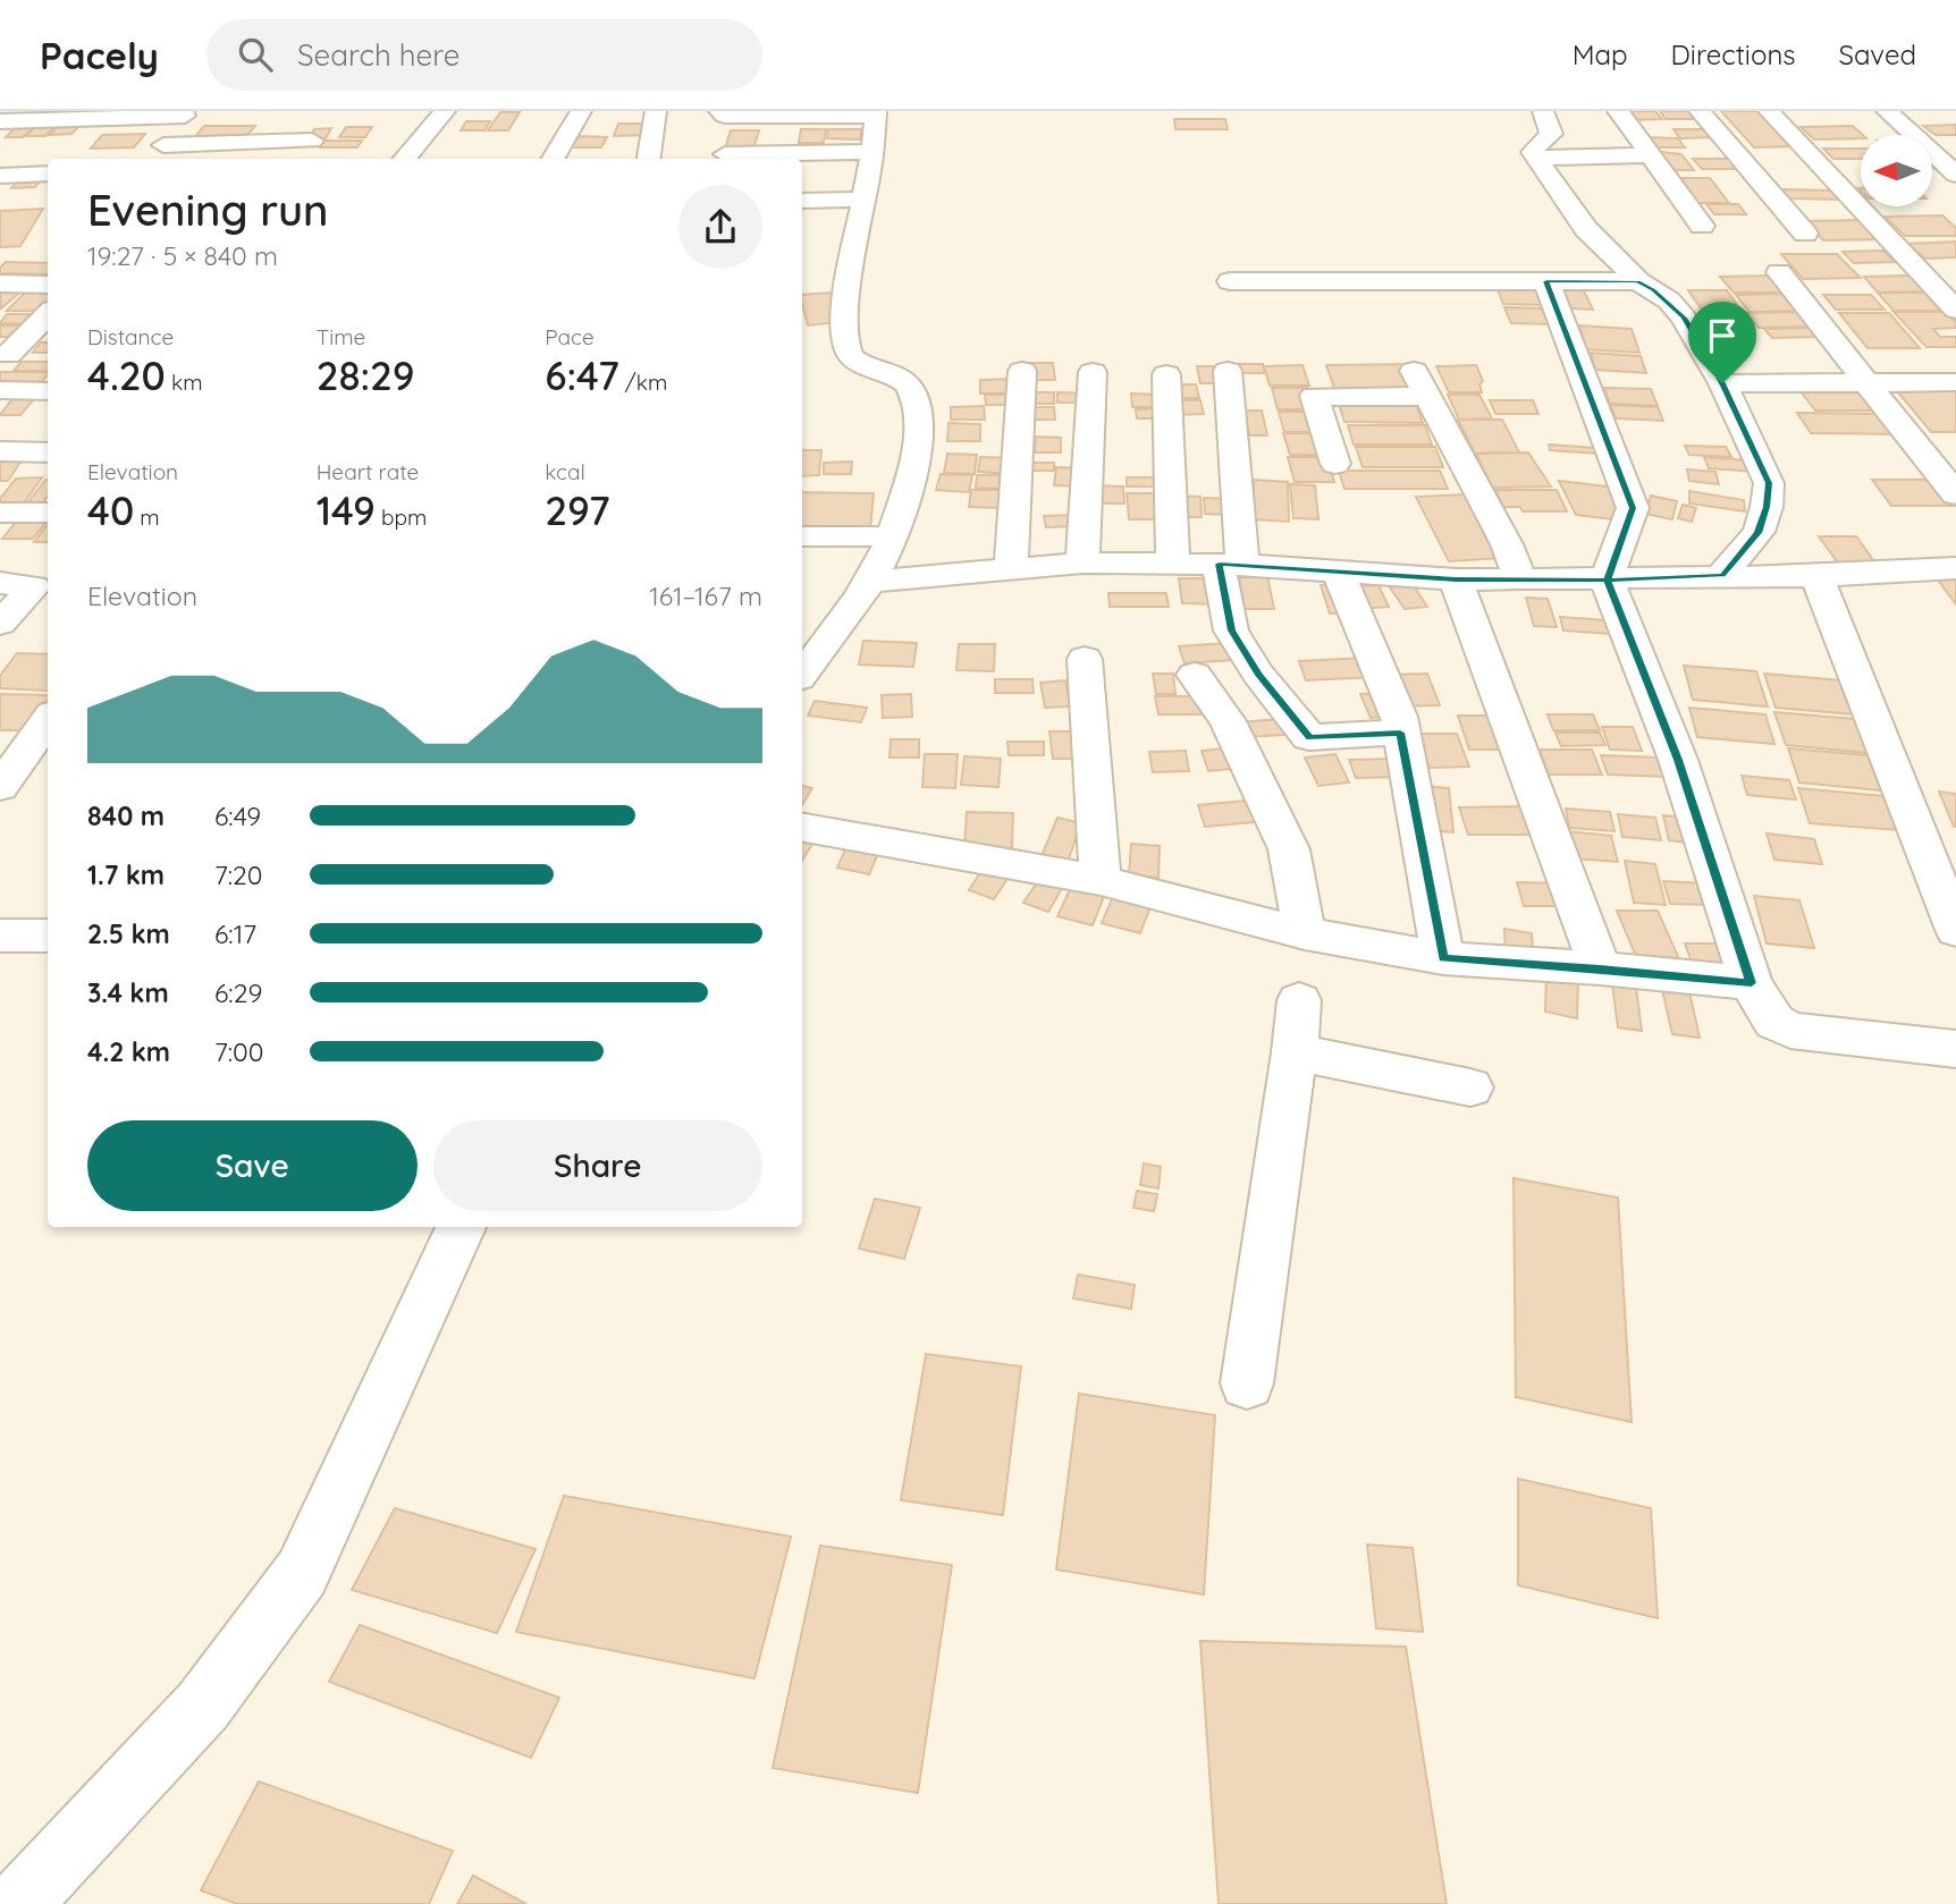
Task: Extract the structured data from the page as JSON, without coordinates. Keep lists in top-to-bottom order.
{
  "north": "left",
  "page": {
    "header": "Pacely",
    "search": "Search here",
    "nav": ["Map", "Directions", "Saved"],
    "heading": ["Evening run", "19:27 · 5 × 840 m"],
    "stats": [
      ["Distance", "4.20 km"],
      ["Time", "28:29"],
      ["Pace", "6:47 /km"],
      ["Elevation", "40 m"],
      ["Heart rate", "149 bpm"],
      ["kcal", "297"]
    ],
    "chart": ["Elevation", "161–167 m"],
    "list": [
      {
        "name": "840 m",
        "note": "6:49"
      },
      {
        "name": "1.7 km",
        "note": "7:20"
      },
      {
        "name": "2.5 km",
        "note": "6:17"
      },
      {
        "name": "3.4 km",
        "note": "6:29"
      },
      {
        "name": "4.2 km",
        "note": "7:00"
      }
    ],
    "buttons": ["Save", "Share"]
  }
}
